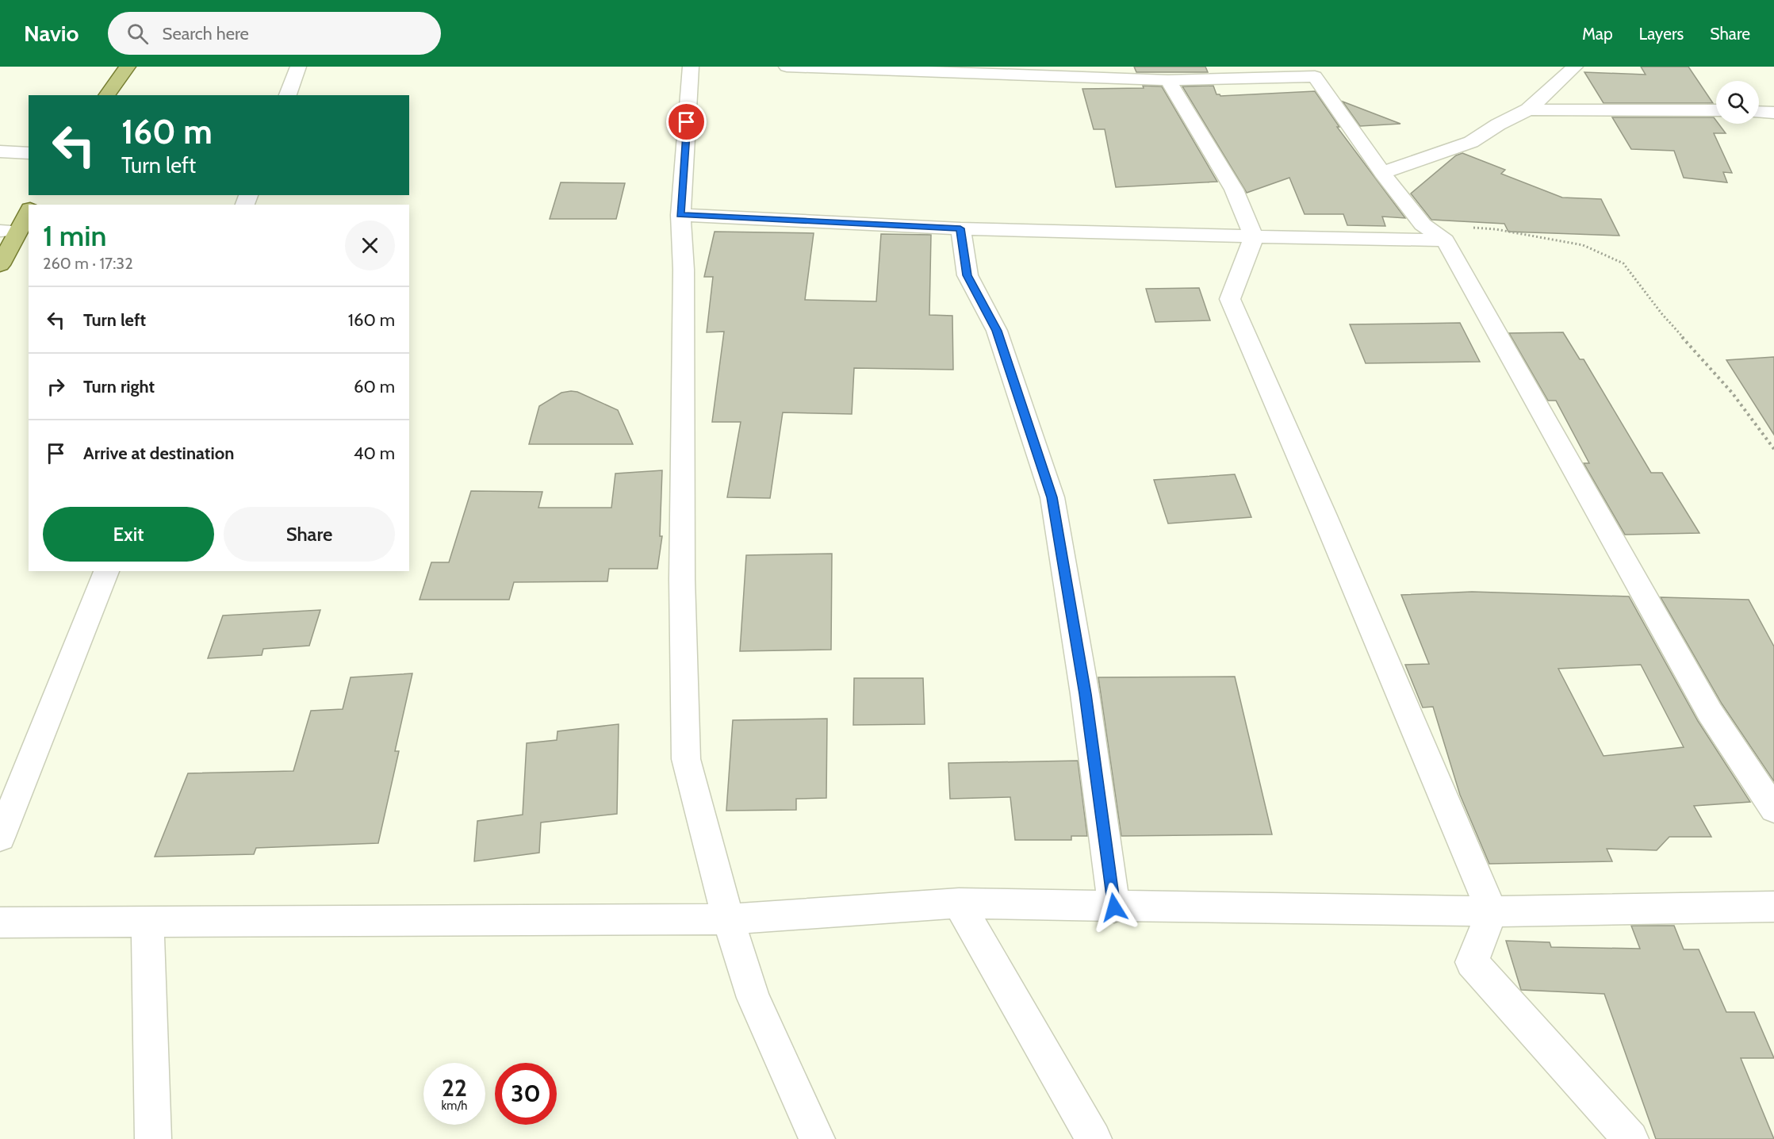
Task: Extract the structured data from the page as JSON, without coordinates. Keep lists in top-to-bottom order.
{
  "page": {
    "header": "Navio",
    "search": "Search here",
    "nav": ["Map", "Layers", "Share"],
    "turn": ["160 m", "Turn left"],
    "heading": ["1 min", "260 m · 17:32"],
    "list": [
      {
        "name": "Turn left",
        "value": "160 m"
      },
      {
        "name": "Turn right",
        "value": "60 m"
      },
      {
        "name": "Arrive at destination",
        "value": "40 m"
      }
    ],
    "buttons": ["Exit", "Share"],
    "speed": "22 km/h",
    "limit": "30"
  }
}
